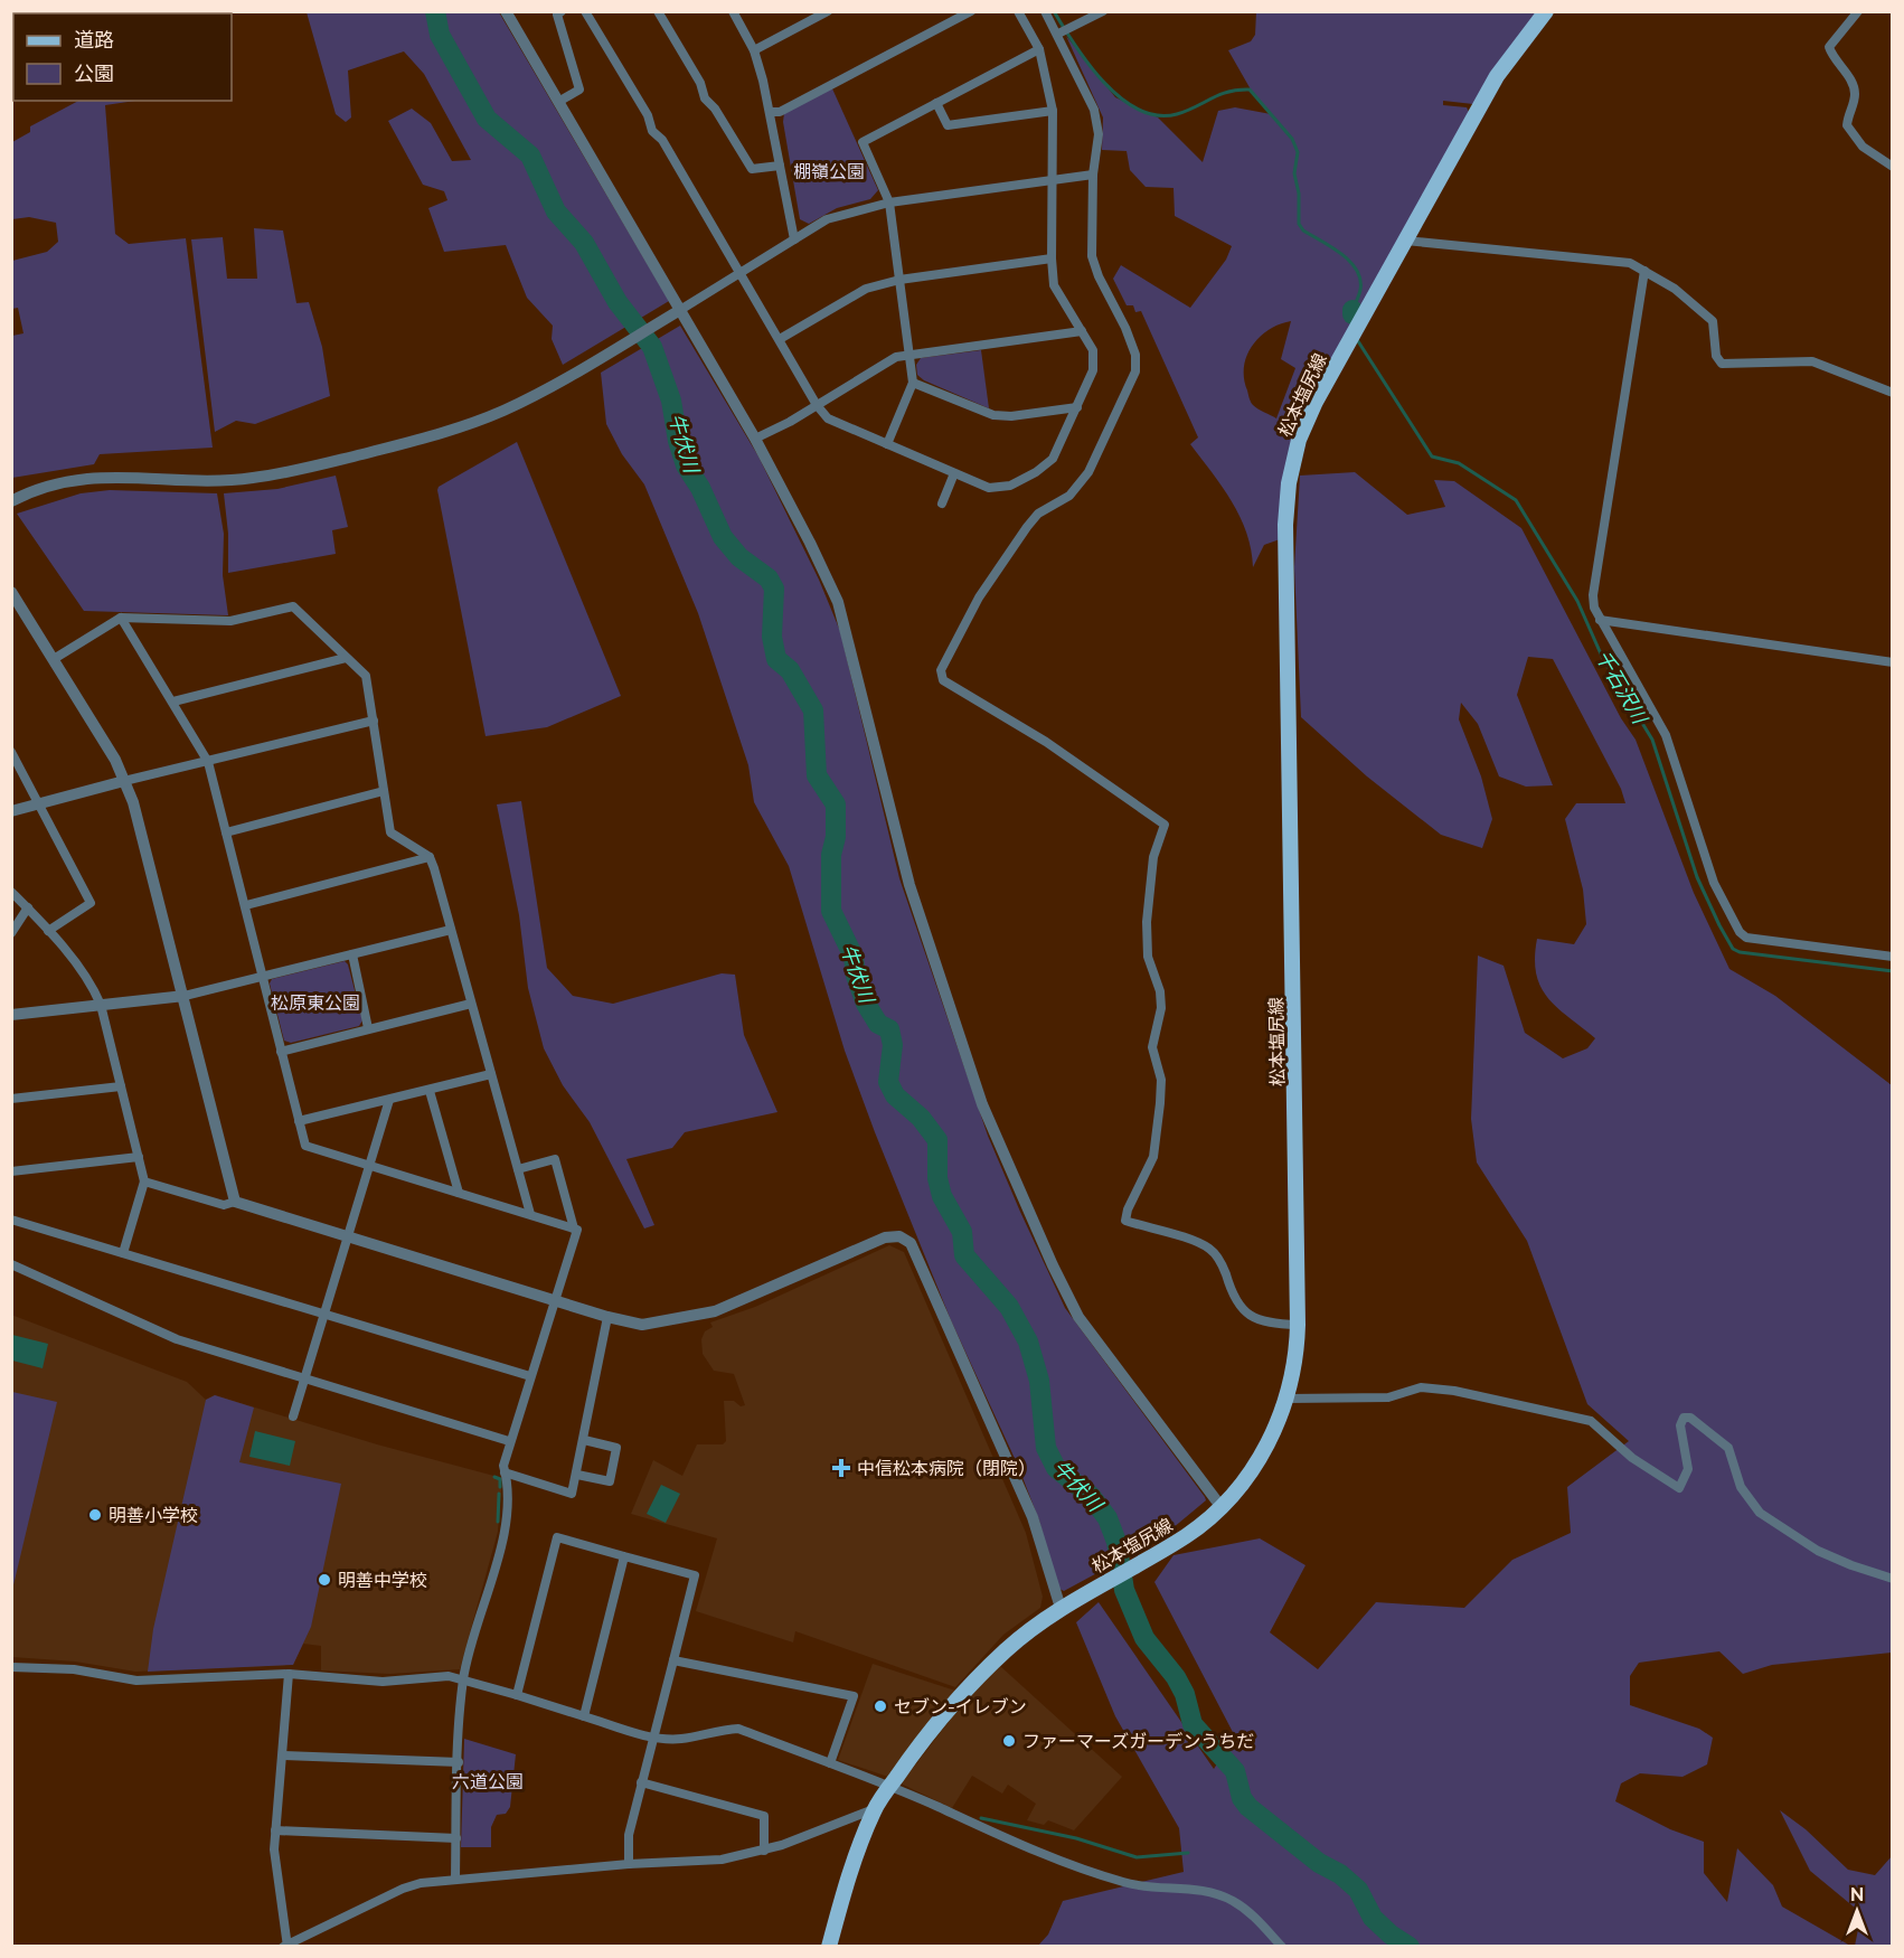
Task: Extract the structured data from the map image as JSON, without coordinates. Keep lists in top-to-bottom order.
{
  "streets": {
    "main road": ["松本塩尻線"]
  },
  "water": ["牛伏川", "千石沢川"],
  "parks": ["棚嶺公園", "松原東公園", "六道公園"],
  "places": {
    "health": ["中信松本病院（閉院）"],
    "other": [
      "明善小学校",
      "明善中学校",
      "セブン-イレブン",
      "ファーマーズガーデンうちだ"
    ]
  },
  "legend": ["道路", "公園"],
  "north": "top"
}
